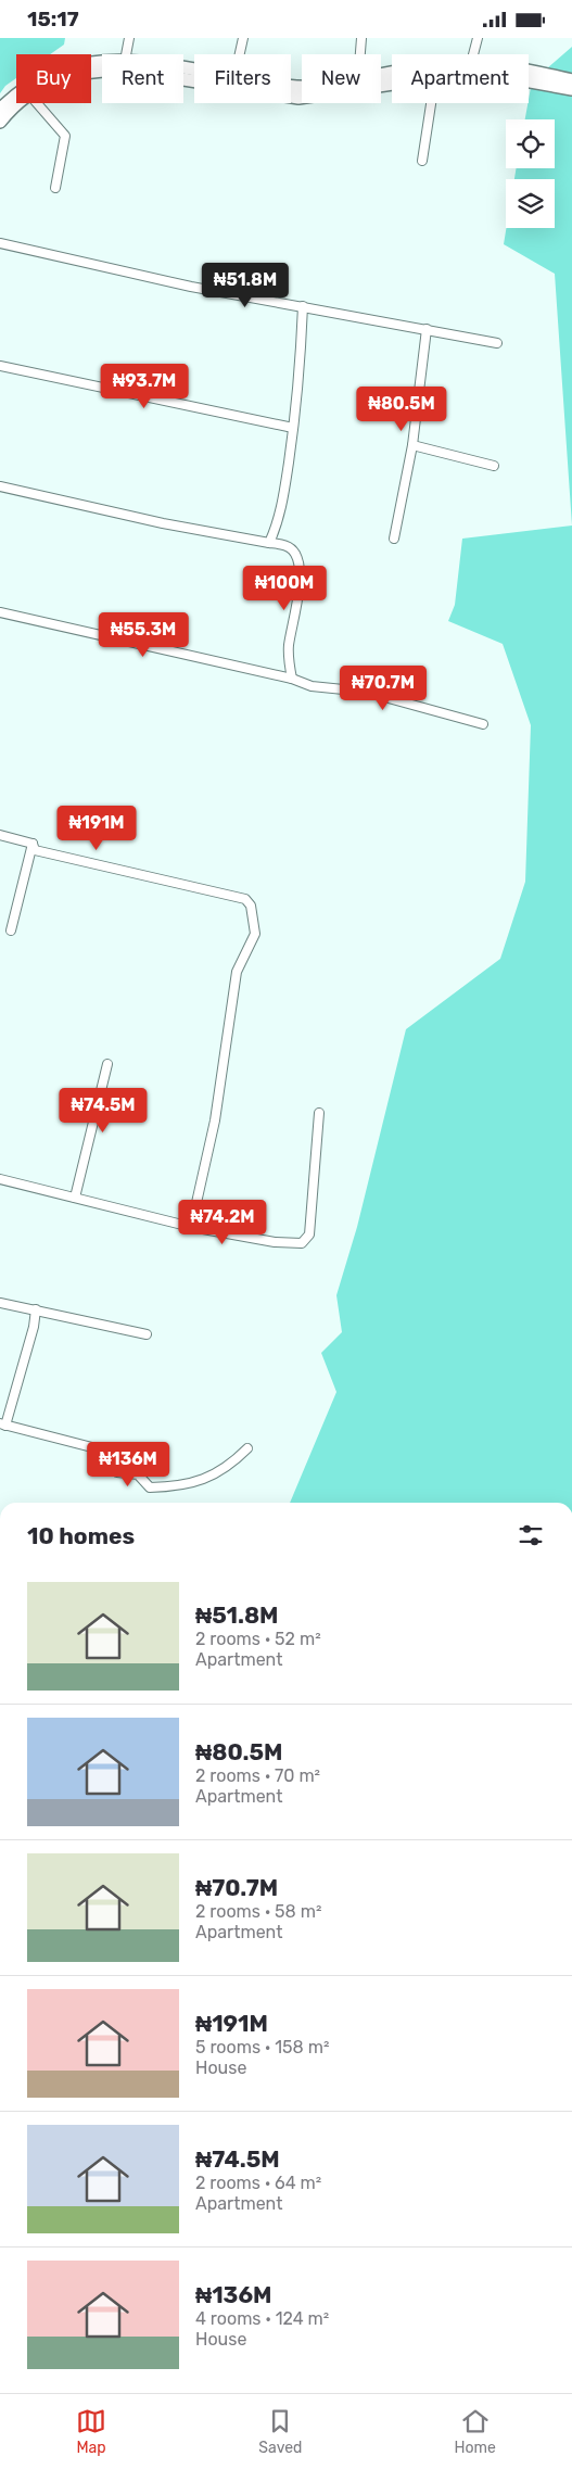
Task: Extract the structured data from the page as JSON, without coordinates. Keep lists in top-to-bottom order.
{
  "page": {
    "status": "15:17",
    "chip": [
      "Buy",
      "Rent",
      "Filters",
      "New",
      "Apartment"
    ],
    "price": [
      "₦51.8M",
      "₦93.7M",
      "₦80.5M",
      "₦100M",
      "₦55.3M",
      "₦70.7M",
      "₦191M",
      "₦74.5M",
      "₦74.2M",
      "₦136M"
    ],
    "heading": "10 homes",
    "list": [
      {
        "name": "₦51.8M",
        "note": "2 rooms · 52 m² · Apartment"
      },
      {
        "name": "₦80.5M",
        "note": "2 rooms · 70 m² · Apartment"
      },
      {
        "name": "₦70.7M",
        "note": "2 rooms · 58 m² · Apartment"
      },
      {
        "name": "₦191M",
        "note": "5 rooms · 158 m² · House"
      },
      {
        "name": "₦74.5M",
        "note": "2 rooms · 64 m² · Apartment"
      },
      {
        "name": "₦136M",
        "note": "4 rooms · 124 m² · House"
      }
    ],
    "tabs": ["Map", "Saved", "Home"]
  }
}
